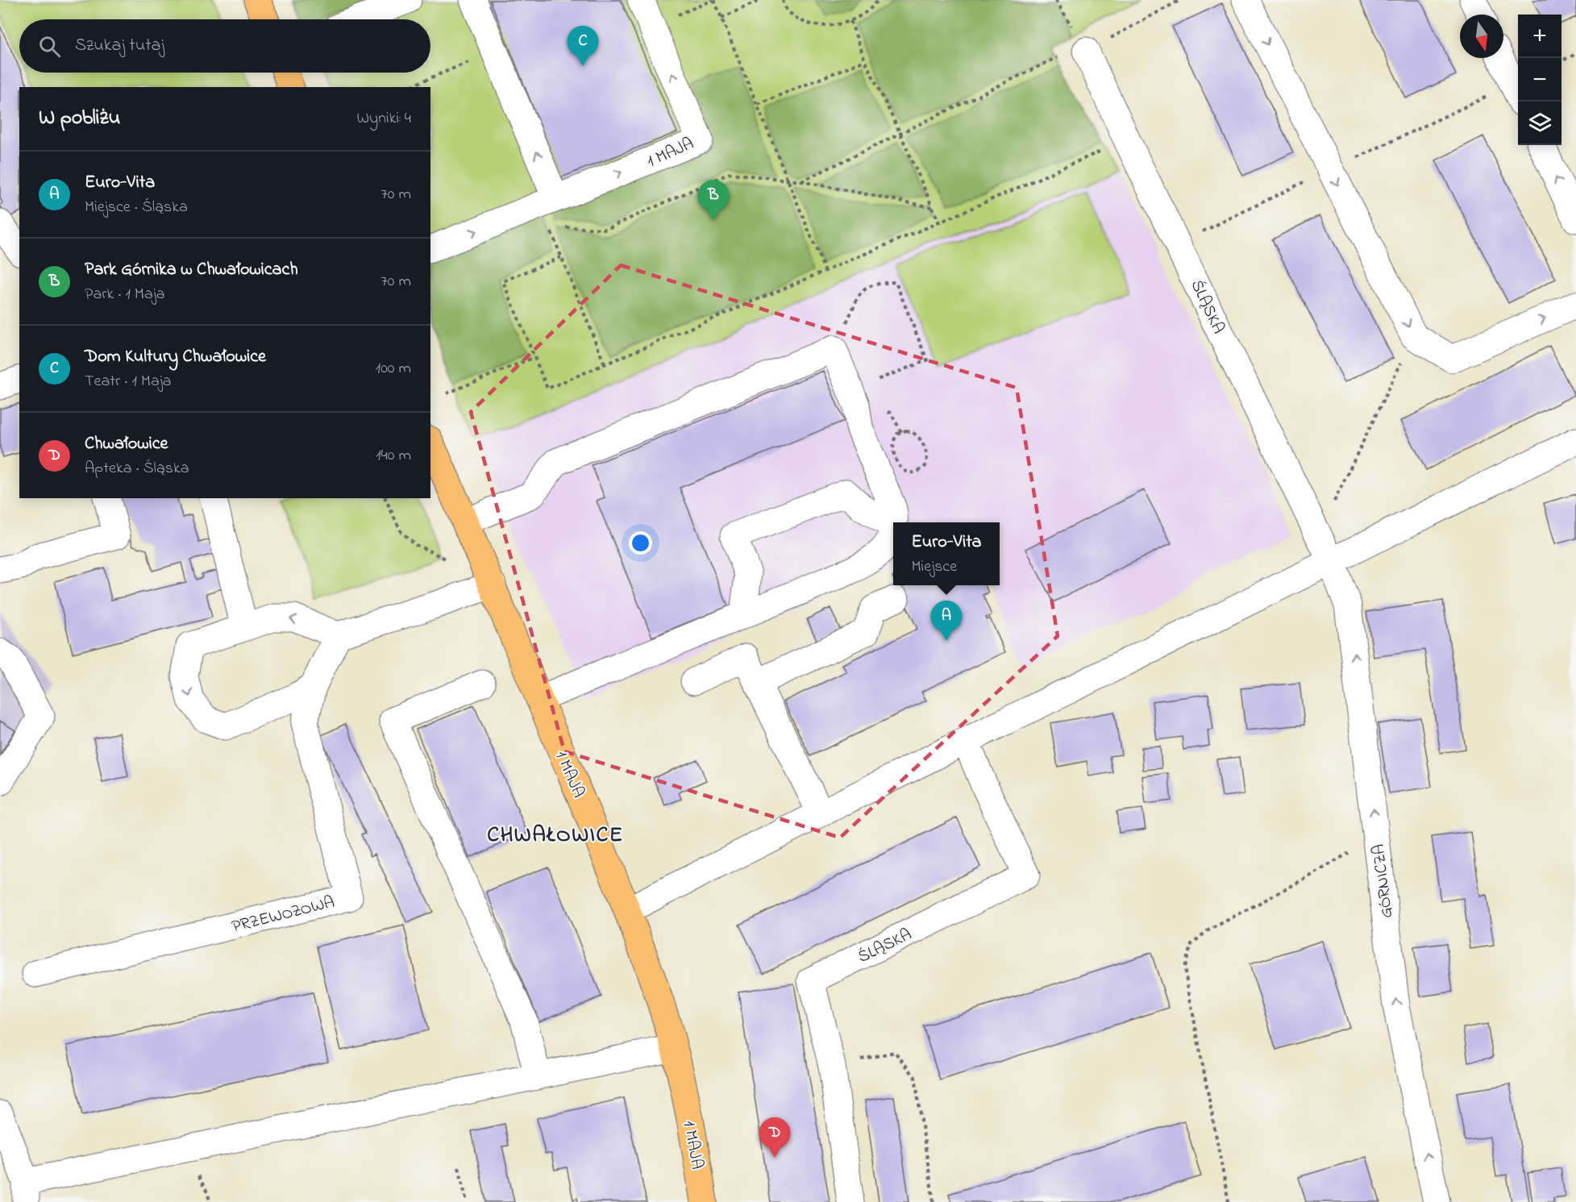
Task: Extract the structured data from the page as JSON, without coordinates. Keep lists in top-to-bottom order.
{
  "streets": {
    "main road": ["1 MAJA"],
    "street": ["ŚLĄSKA", "GÓRNICZA", "PRZEWOZOWA"]
  },
  "crossings": [
    ["ŚLĄSKA", "GÓRNICZA"]
  ],
  "one_way": ["GÓRNICZA"],
  "districts": ["CHWAŁOWICE"],
  "north": "bottom",
  "page": {
    "map_buttons": ["+", "−"],
    "search": "Szukaj tutaj",
    "pins": [
      "C",
      "B",
      "A",
      "D"
    ],
    "heading": ["W pobliżu", "Wyniki: 4"],
    "list": [
      {
        "mark": "A",
        "name": "Euro-Vita",
        "note": "Miejsce · Śląska",
        "value": "70 m"
      },
      {
        "mark": "B",
        "name": "Park Górnika w Chwałowicach",
        "note": "Park · 1 Maja",
        "value": "70 m"
      },
      {
        "mark": "C",
        "name": "Dom Kultury Chwałowice",
        "note": "Teatr · 1 Maja",
        "value": "100 m"
      },
      {
        "mark": "D",
        "name": "Chwałowice",
        "note": "Apteka · Śląska",
        "value": "140 m"
      }
    ],
    "popup": ["Euro-Vita", "Miejsce"]
  }
}
